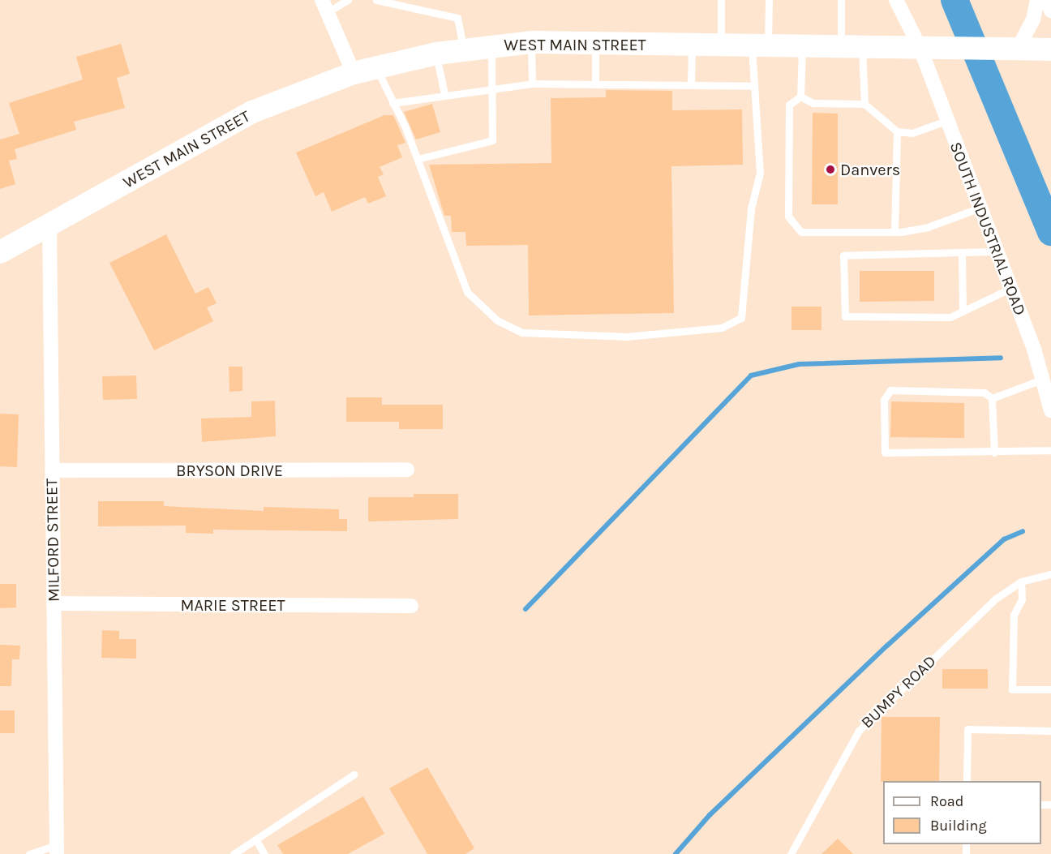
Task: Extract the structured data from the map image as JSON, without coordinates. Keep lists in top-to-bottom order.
{
  "streets": {
    "main road": ["WEST MAIN STREET"],
    "street": [
      "SOUTH INDUSTRIAL ROAD",
      "BRYSON DRIVE",
      "MILFORD STREET",
      "MARIE STREET"
    ],
    "lane": ["BUMPY ROAD"]
  },
  "crossings": [
    ["WEST MAIN STREET", "SOUTH INDUSTRIAL ROAD"],
    ["WEST MAIN STREET", "MILFORD STREET"],
    ["BRYSON DRIVE", "MILFORD STREET"],
    ["MILFORD STREET", "MARIE STREET"]
  ],
  "places": ["Danvers"],
  "legend": ["Road", "Building"]
}
